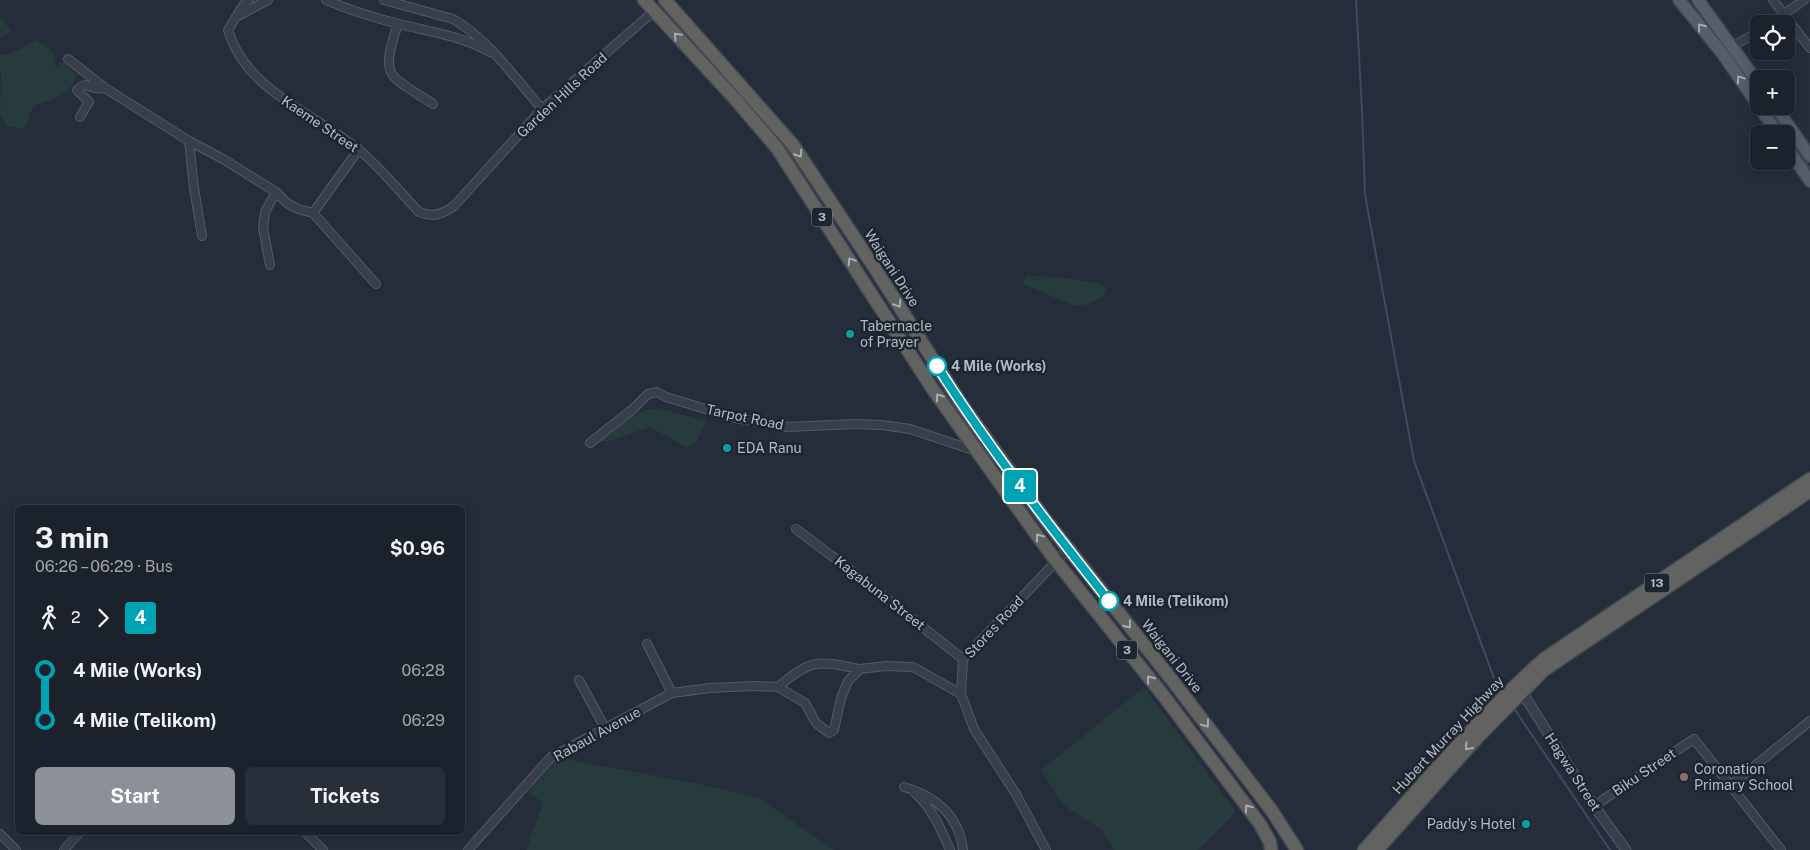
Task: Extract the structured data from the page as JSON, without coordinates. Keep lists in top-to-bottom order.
{
  "streets": {
    "highway": [
      "3",
      "Waigani Drive",
      "13",
      "Hubert Murray Highway"
    ],
    "street": [
      "Garden Hills Road",
      "Kaeme Street",
      "Tarpot Road",
      "Kagabuna Street",
      "Stores Road",
      "Rabaul Avenue",
      "Hagwa Street",
      "Biku Street"
    ]
  },
  "crossings": [
    ["Garden Hills Road", "Kaeme Street"],
    ["Garden Hills Road", "3"],
    ["3", "Tarpot Road"],
    ["3", "Stores Road"],
    ["Waigani Drive", "Stores Road"],
    ["Kagabuna Street", "Stores Road"],
    ["Hubert Murray Highway", "Hagwa Street"],
    ["Hagwa Street", "Biku Street"]
  ],
  "places": [
    "Tabernacle of Prayer",
    "4 Mile (Works)",
    "EDA Ranu",
    "4 Mile (Telikom)",
    "Coronation Primary School",
    "Paddy's Hotel"
  ],
  "lines": ["bus line 4"],
  "page": {
    "on_map": "4",
    "map_buttons": ["+", "−"],
    "heading": ["3 min", "06:26 – 06:29 · Bus", "$0.96"],
    "legs": ["2", "4"],
    "list": [
      {
        "name": "4 Mile (Works)",
        "value": "06:28"
      },
      {
        "name": "4 Mile (Telikom)",
        "value": "06:29"
      }
    ],
    "buttons": ["Start", "Tickets"]
  }
}
